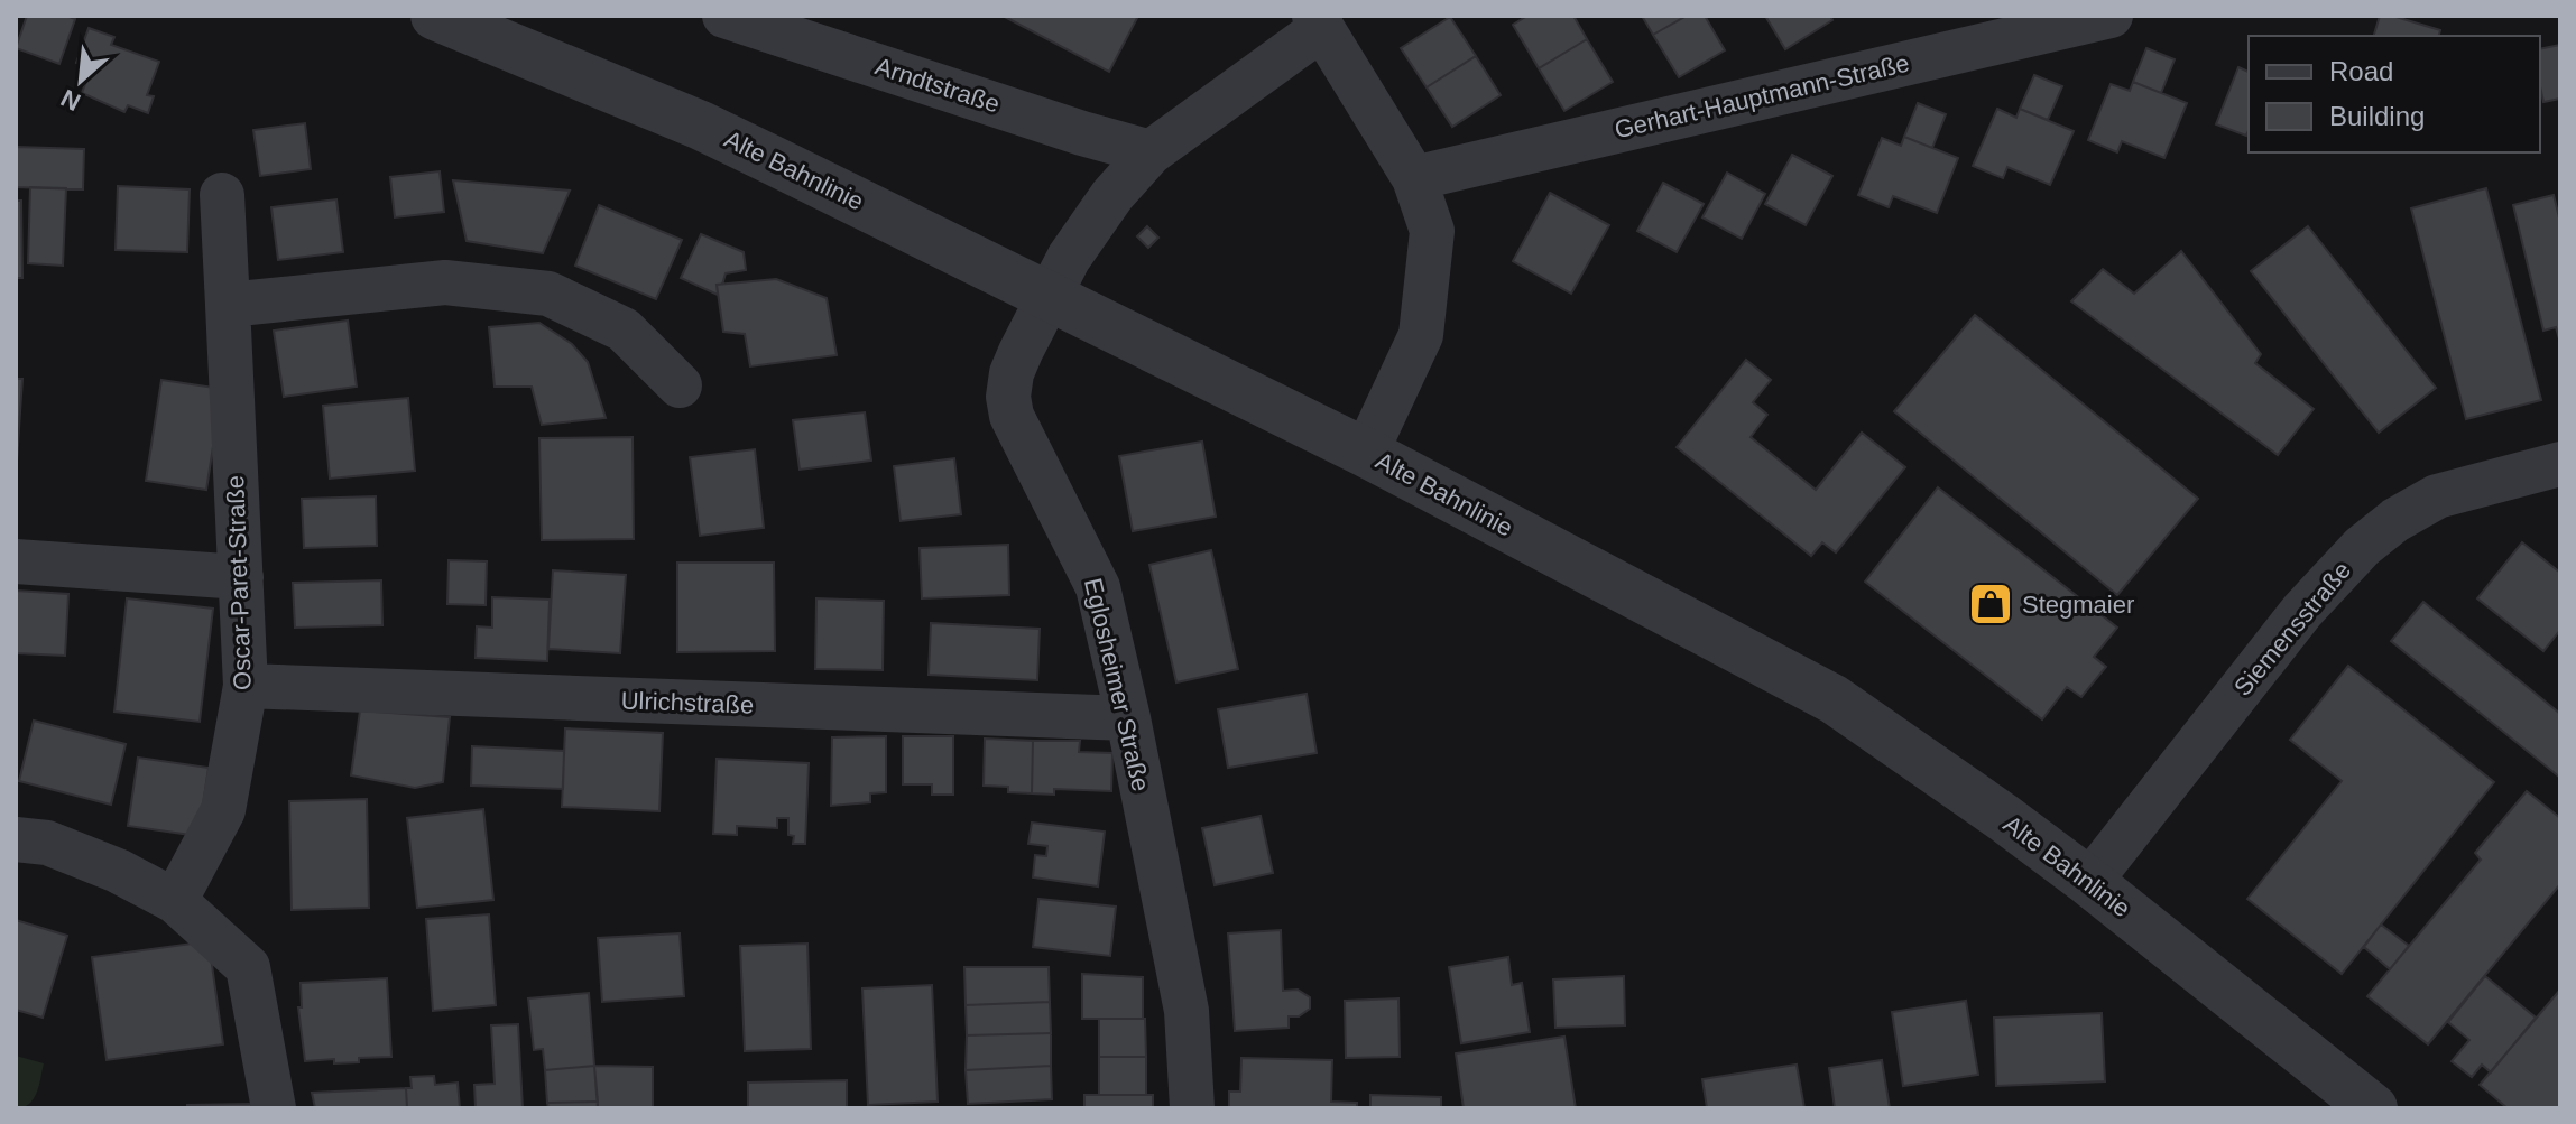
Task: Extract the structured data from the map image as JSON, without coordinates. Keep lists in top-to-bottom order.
{
  "streets": {
    "street": [
      "Arndtstraße",
      "Gerhart-Hauptmann-Straße",
      "Alte Bahnlinie",
      "Oscar-Paret-Straße",
      "Siemensstraße",
      "Eglosheimer Straße",
      "Ulrichstraße"
    ]
  },
  "crossings": [
    ["Arndtstraße", "Eglosheimer Straße"],
    ["Alte Bahnlinie", "Siemensstraße"],
    ["Oscar-Paret-Straße", "Ulrichstraße"],
    ["Eglosheimer Straße", "Ulrichstraße"]
  ],
  "places": {
    "shop": ["Stegmaier"]
  },
  "legend": ["Road", "Building"],
  "north": "bottom left"
}
